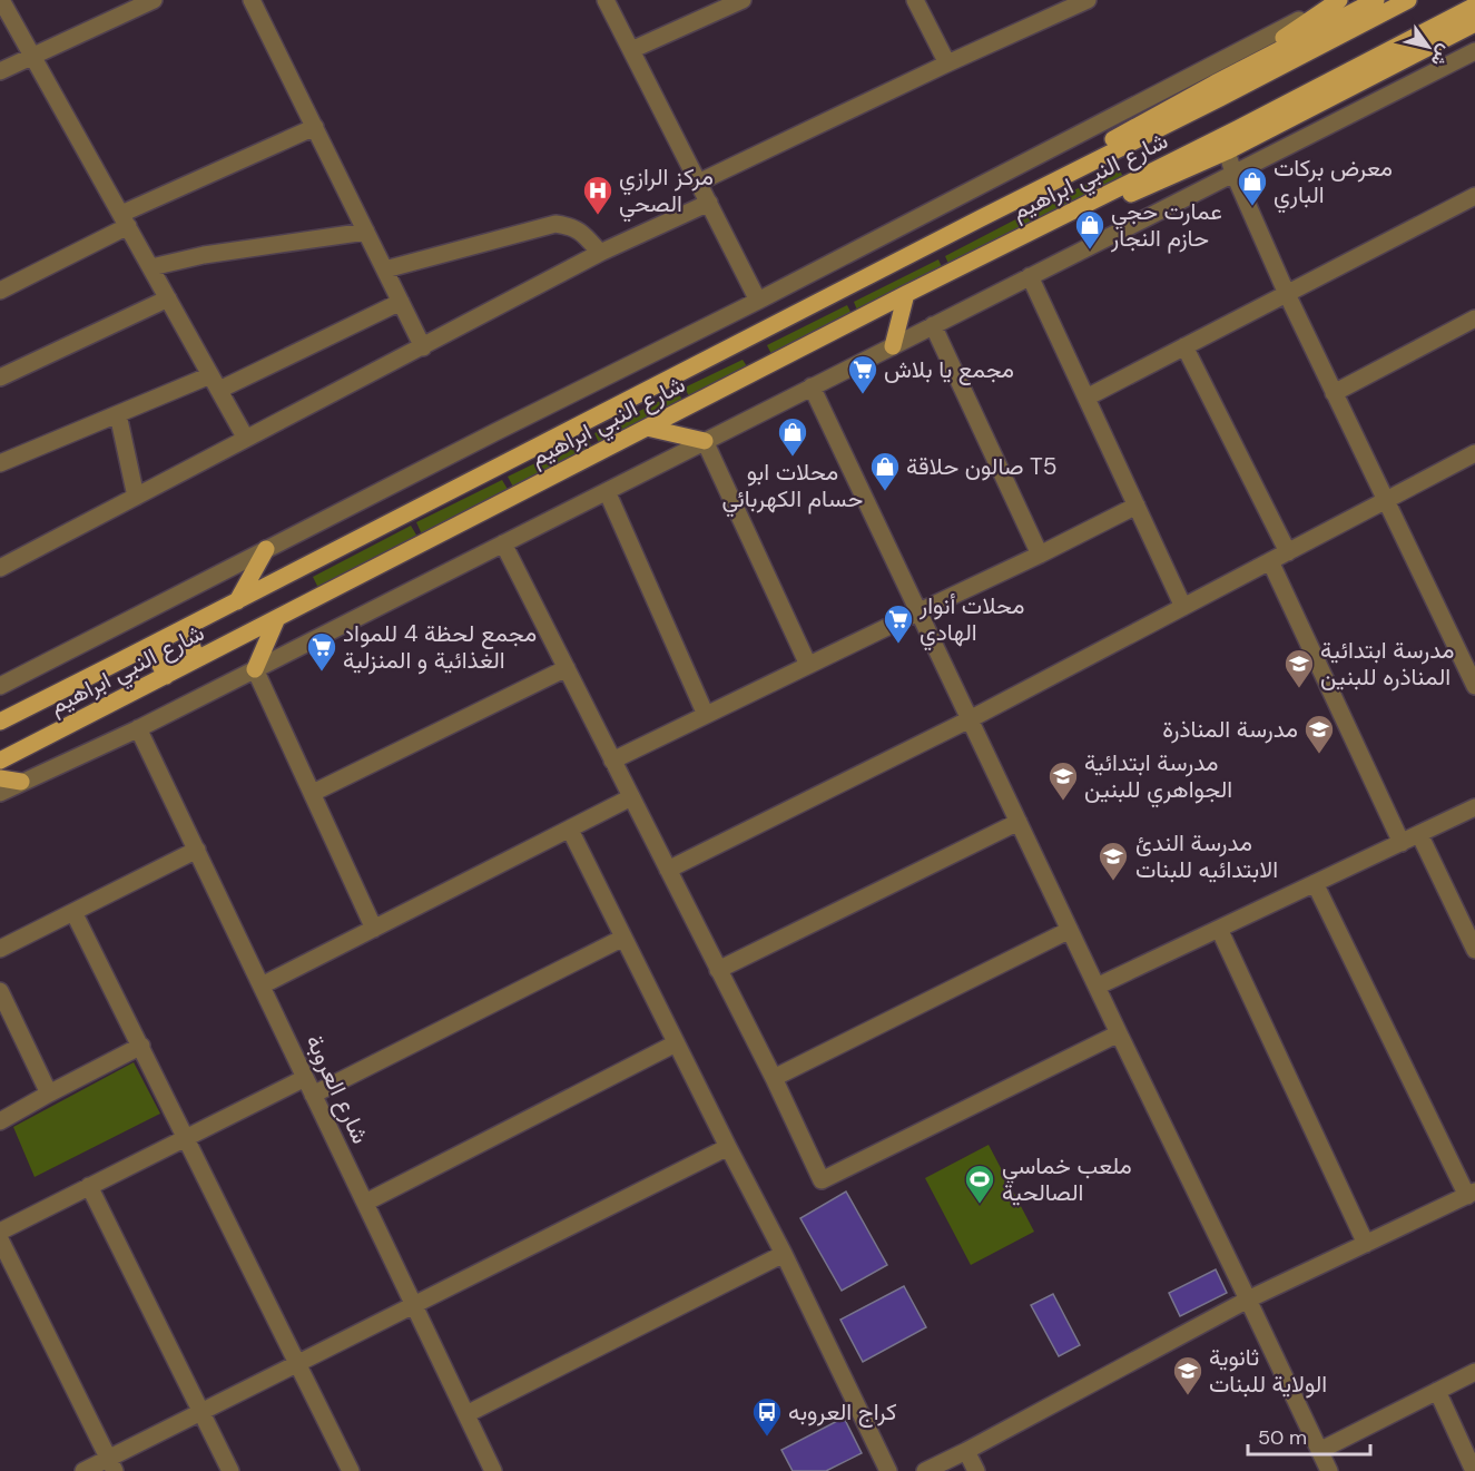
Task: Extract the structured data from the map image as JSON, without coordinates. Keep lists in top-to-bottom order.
{
  "streets": {
    "main road": ["شارع النبي ابراهيم"],
    "street": ["شارع العروبة"]
  },
  "places": {
    "shop": [
      "معرض بركات الباري",
      "عمارت حجي حازم النجار",
      "محلات ابو حسام الكهربائي",
      "صالون حلاقة T5"
    ],
    "hospital": ["مركز الرازي الصحي"],
    "supermarket": ["مجمع يا بلاش", "محلات أنوار الهادي", "مجمع لحظة 4 للمواد الغذائية و المنزلية"],
    "school or university": [
      "مدرسة ابتدائية المناذره للبنين",
      "مدرسة المناذرة",
      "مدرسة ابتدائية الجواهري للبنين",
      "مدرسة الندئ الابتدائيه للبنات",
      "ثانوية الولاية للبنات"
    ],
    "sports": ["ملعب خماسي الصالحية"],
    "bus stop": ["كراج العروبه"]
  },
  "scale_bar": "50 m",
  "north": "bottom right"
}
